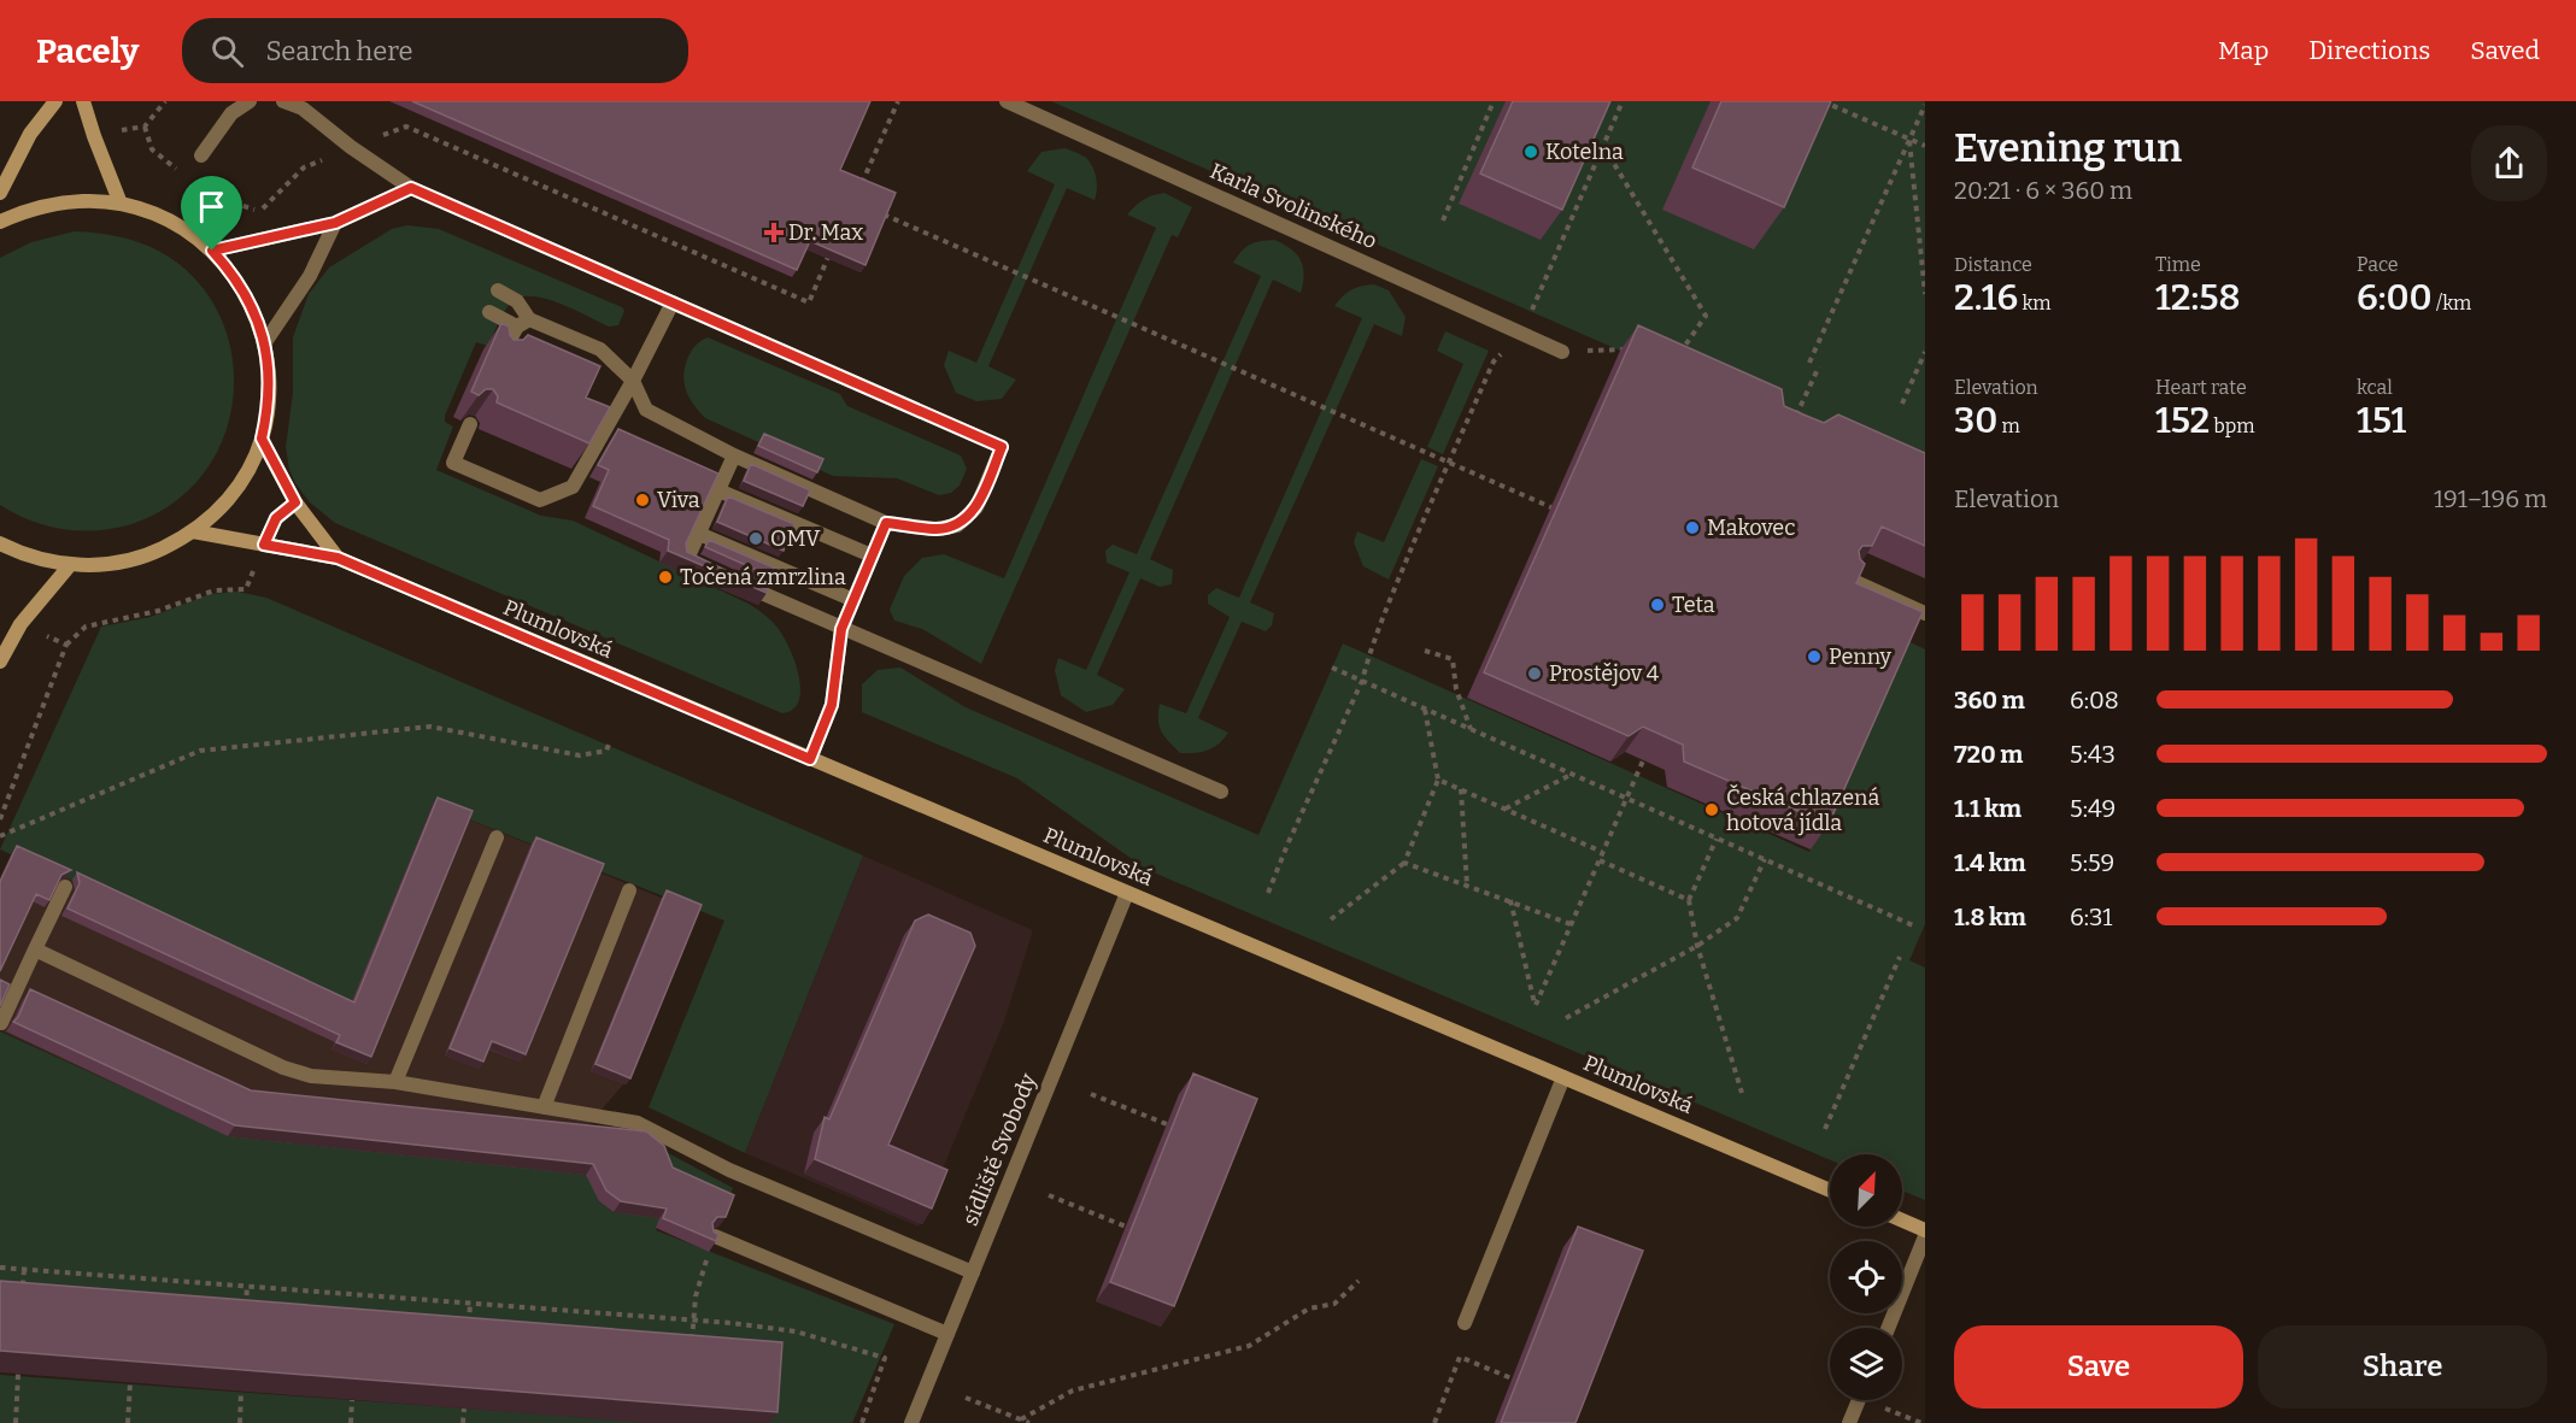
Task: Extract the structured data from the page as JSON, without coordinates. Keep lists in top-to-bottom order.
{
  "streets": {
    "main road": ["Plumlovská"],
    "street": ["Karla Svolinského", "sídliště Svobody"]
  },
  "crossings": [
    ["Plumlovská", "sídliště Svobody"]
  ],
  "places": {
    "other": [
      "Kotelna",
      "Viva",
      "Makovec",
      "OMV",
      "Točená zmrzlina",
      "Teta",
      "Penny",
      "Prostějov 4",
      "Česká chlazená hotová jídla"
    ],
    "health": ["Dr. Max"]
  },
  "north": "top right",
  "page": {
    "header": "Pacely",
    "search": "Search here",
    "nav": ["Map", "Directions", "Saved"],
    "heading": ["Evening run", "20:21 · 6 × 360 m"],
    "stats": [
      ["Distance", "2.16 km"],
      ["Time", "12:58"],
      ["Pace", "6:00 /km"],
      ["Elevation", "30 m"],
      ["Heart rate", "152 bpm"],
      ["kcal", "151"]
    ],
    "chart": ["Elevation", "191–196 m"],
    "list": [
      {
        "name": "360 m",
        "note": "6:08"
      },
      {
        "name": "720 m",
        "note": "5:43"
      },
      {
        "name": "1.1 km",
        "note": "5:49"
      },
      {
        "name": "1.4 km",
        "note": "5:59"
      },
      {
        "name": "1.8 km",
        "note": "6:31"
      }
    ],
    "buttons": ["Save", "Share"]
  }
}
